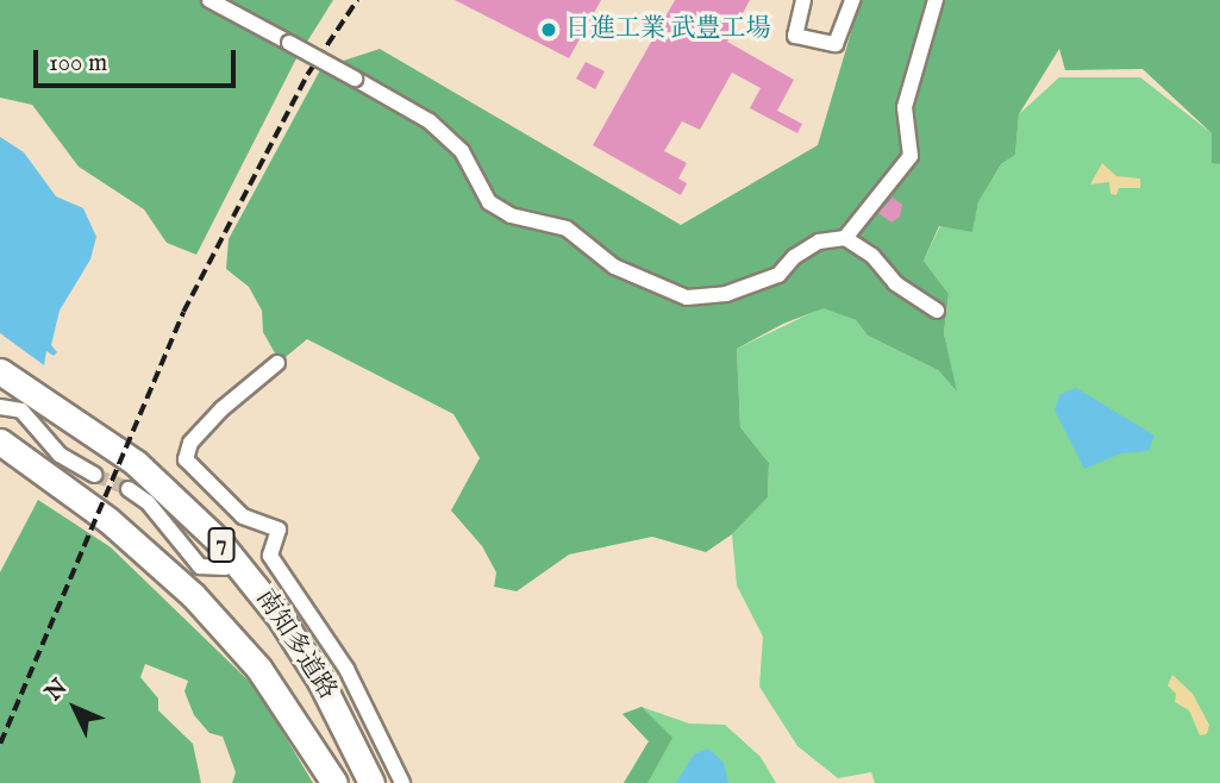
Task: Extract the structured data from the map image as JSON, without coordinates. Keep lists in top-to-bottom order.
{
  "streets": {
    "highway": ["7", "南知多道路"]
  },
  "places": ["日進工業 武豊工場"],
  "scale_bar": "100 m",
  "north": "top left"
}
